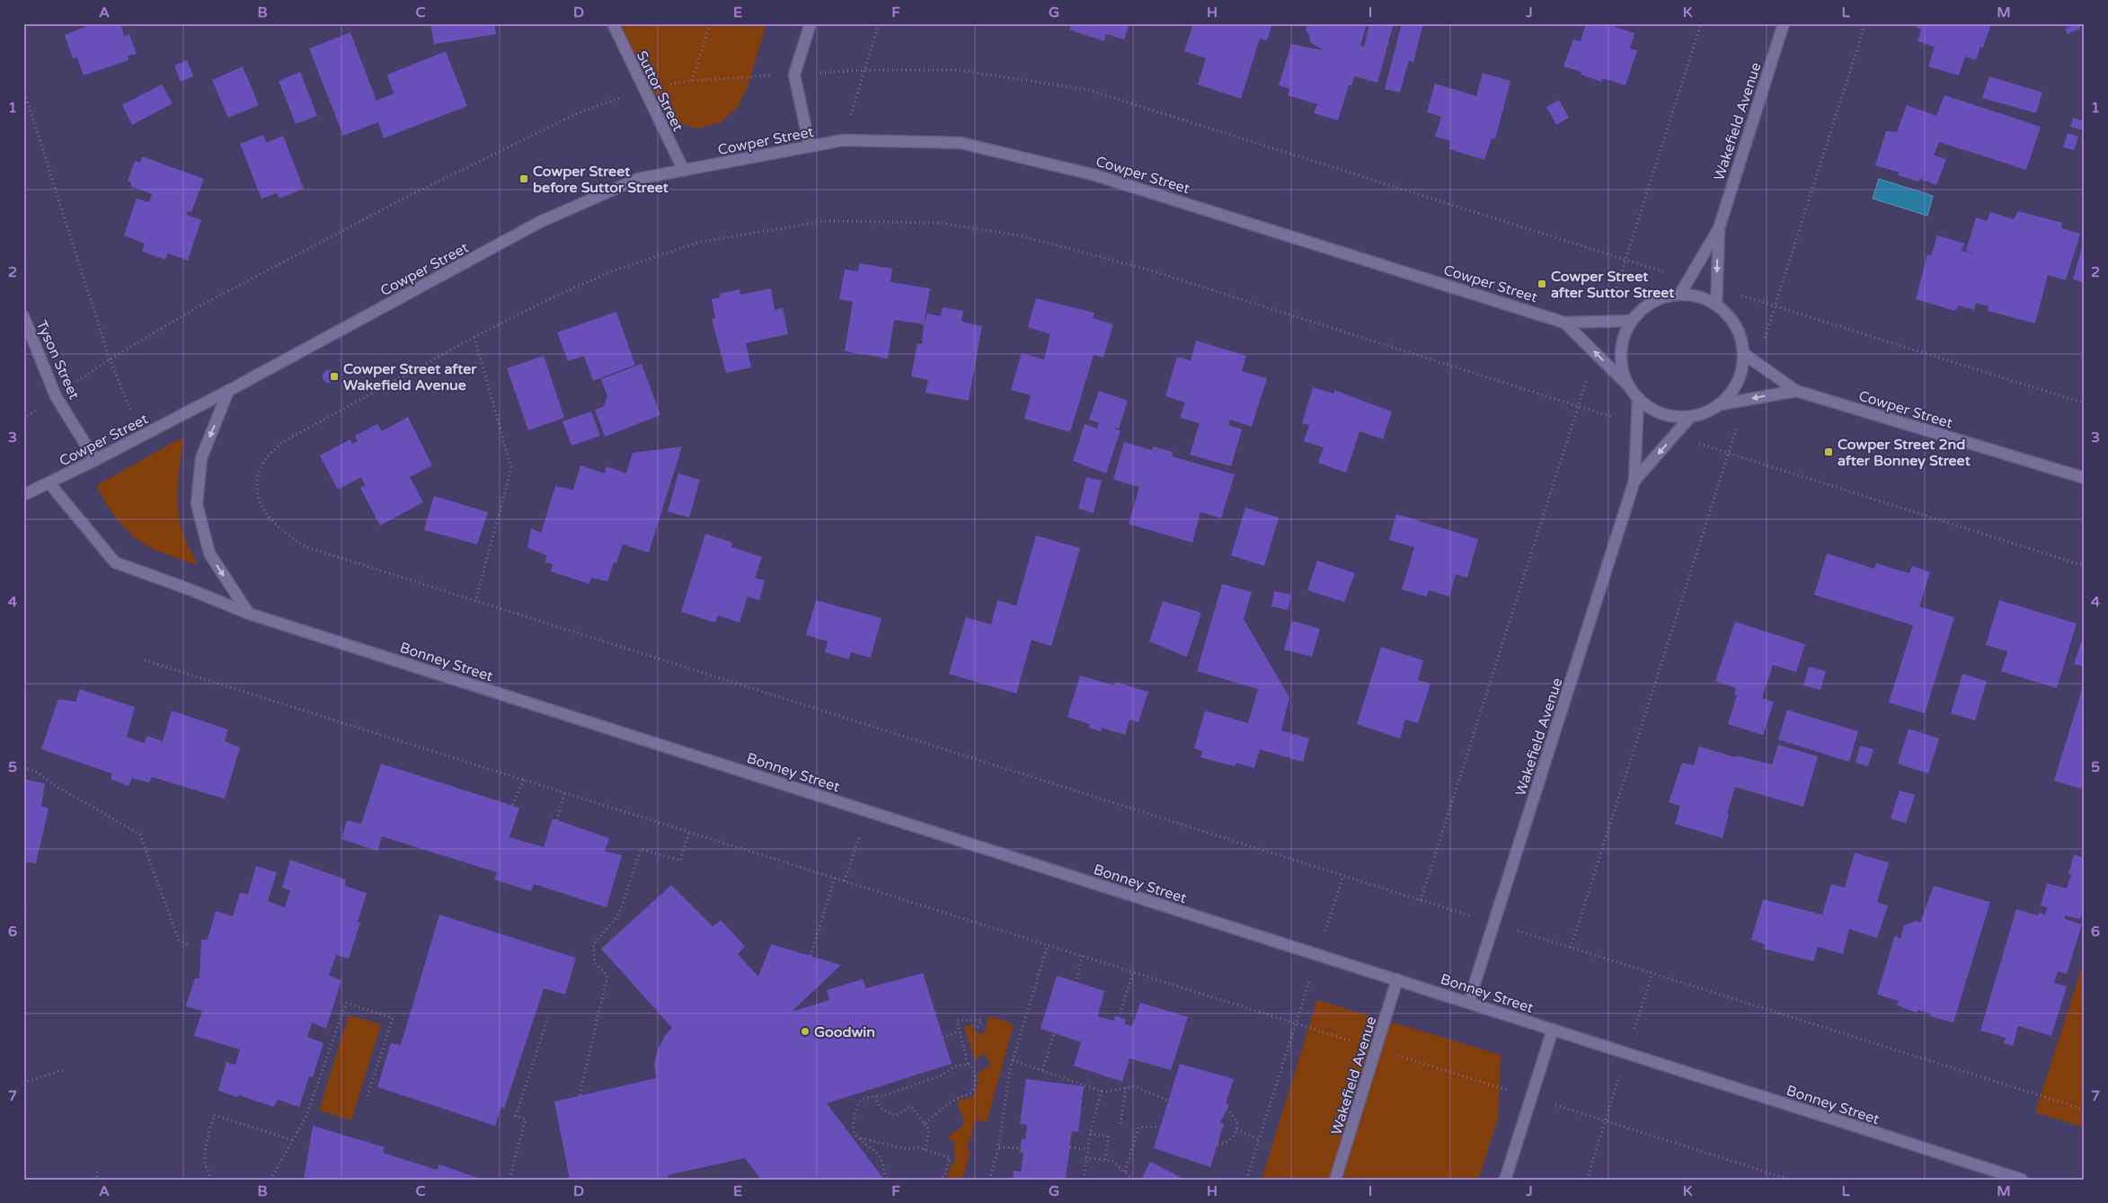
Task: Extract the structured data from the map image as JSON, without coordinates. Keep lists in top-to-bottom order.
{
  "streets": {
    "street": [
      "Suttor Street",
      "Wakefield Avenue",
      "Cowper Street",
      "Tyson Street",
      "Bonney Street"
    ]
  },
  "crossings": [
    ["Suttor Street", "Cowper Street"],
    ["Wakefield Avenue", "Cowper Street"],
    ["Wakefield Avenue", "Bonney Street"],
    ["Cowper Street", "Tyson Street"],
    ["Cowper Street", "Bonney Street"]
  ],
  "places": {
    "transit": [
      "Cowper Street before Suttor Street",
      "Cowper Street after Suttor Street",
      "Cowper Street after Wakefield Avenue",
      "Cowper Street 2nd after Bonney Street"
    ],
    "other": ["Goodwin"]
  },
  "grid": {
    "columns": [
      "A",
      "B",
      "C",
      "D",
      "E",
      "F",
      "G",
      "H",
      "I",
      "J",
      "K",
      "L",
      "M"
    ],
    "rows": [
      "1",
      "2",
      "3",
      "4",
      "5",
      "6",
      "7"
    ]
  }
}
